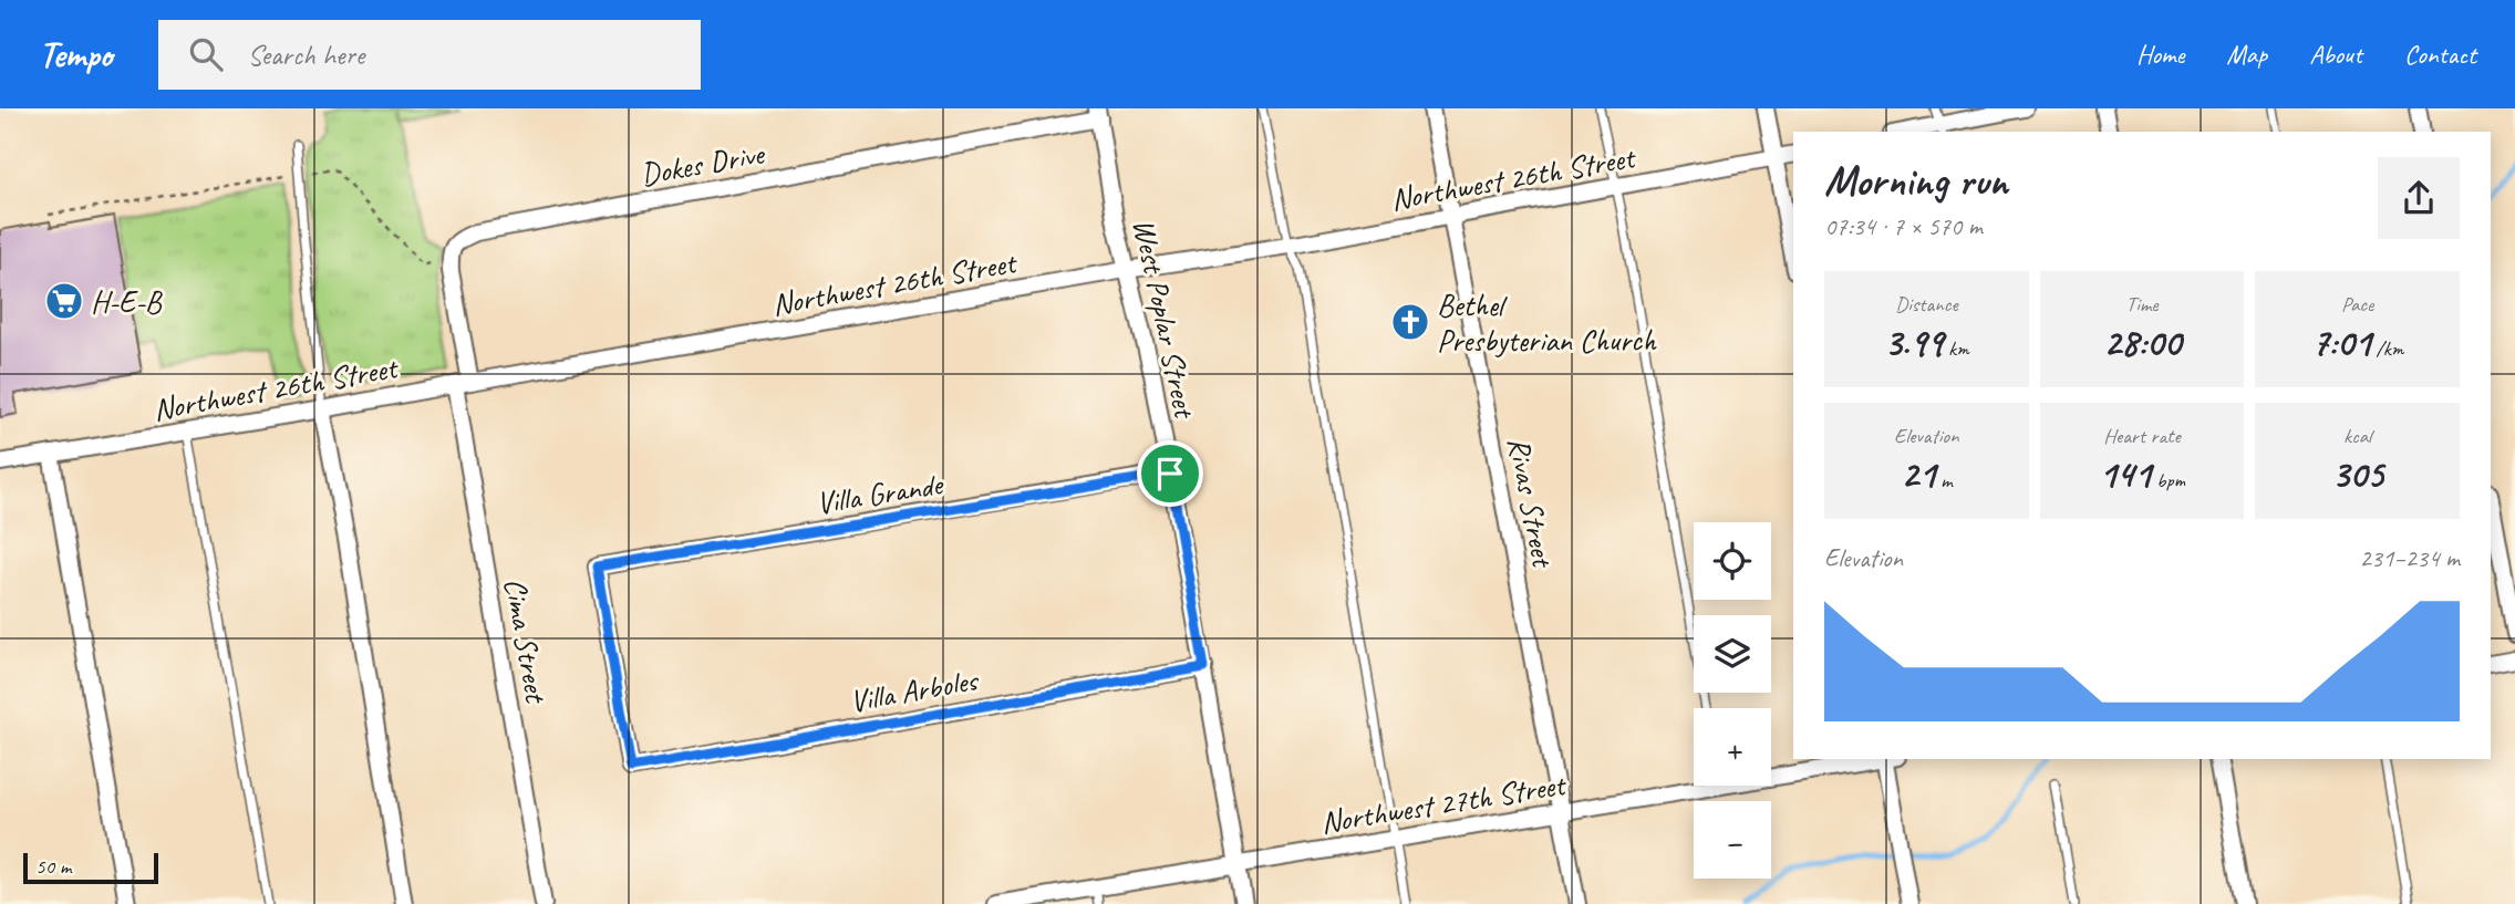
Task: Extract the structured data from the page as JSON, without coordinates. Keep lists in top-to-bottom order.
{
  "streets": {
    "street": [
      "Dokes Drive",
      "Northwest 26th Street",
      "West Poplar Street",
      "Villa Grande",
      "Rivas Street",
      "Cima Street",
      "Villa Arboles",
      "Northwest 27th Street"
    ]
  },
  "crossings": [
    ["Dokes Drive", "West Poplar Street"],
    ["Northwest 26th Street", "West Poplar Street"],
    ["Northwest 26th Street", "Rivas Street"],
    ["Northwest 26th Street", "Cima Street"],
    ["West Poplar Street", "Villa Grande"],
    ["West Poplar Street", "Villa Arboles"],
    ["West Poplar Street", "Northwest 27th Street"],
    ["Villa Grande", "Villa Arboles"],
    ["Rivas Street", "Northwest 27th Street"]
  ],
  "places": {
    "supermarket": ["H-E-B"],
    "church": ["Bethel Presbyterian Church"]
  },
  "scale_bar": "50 m",
  "page": {
    "header": "Tempo",
    "search": "Search here",
    "nav": [
      "Home",
      "Map",
      "About",
      "Contact"
    ],
    "heading": ["Morning run", "07:34 · 7 × 570 m"],
    "stats": [
      ["Distance", "3.99 km"],
      ["Time", "28:00"],
      ["Pace", "7:01 /km"],
      ["Elevation", "21 m"],
      ["Heart rate", "141 bpm"],
      ["kcal", "305"]
    ],
    "map_buttons": ["+", "−"],
    "chart": ["Elevation", "231–234 m"],
    "scale": "50 m"
  }
}
